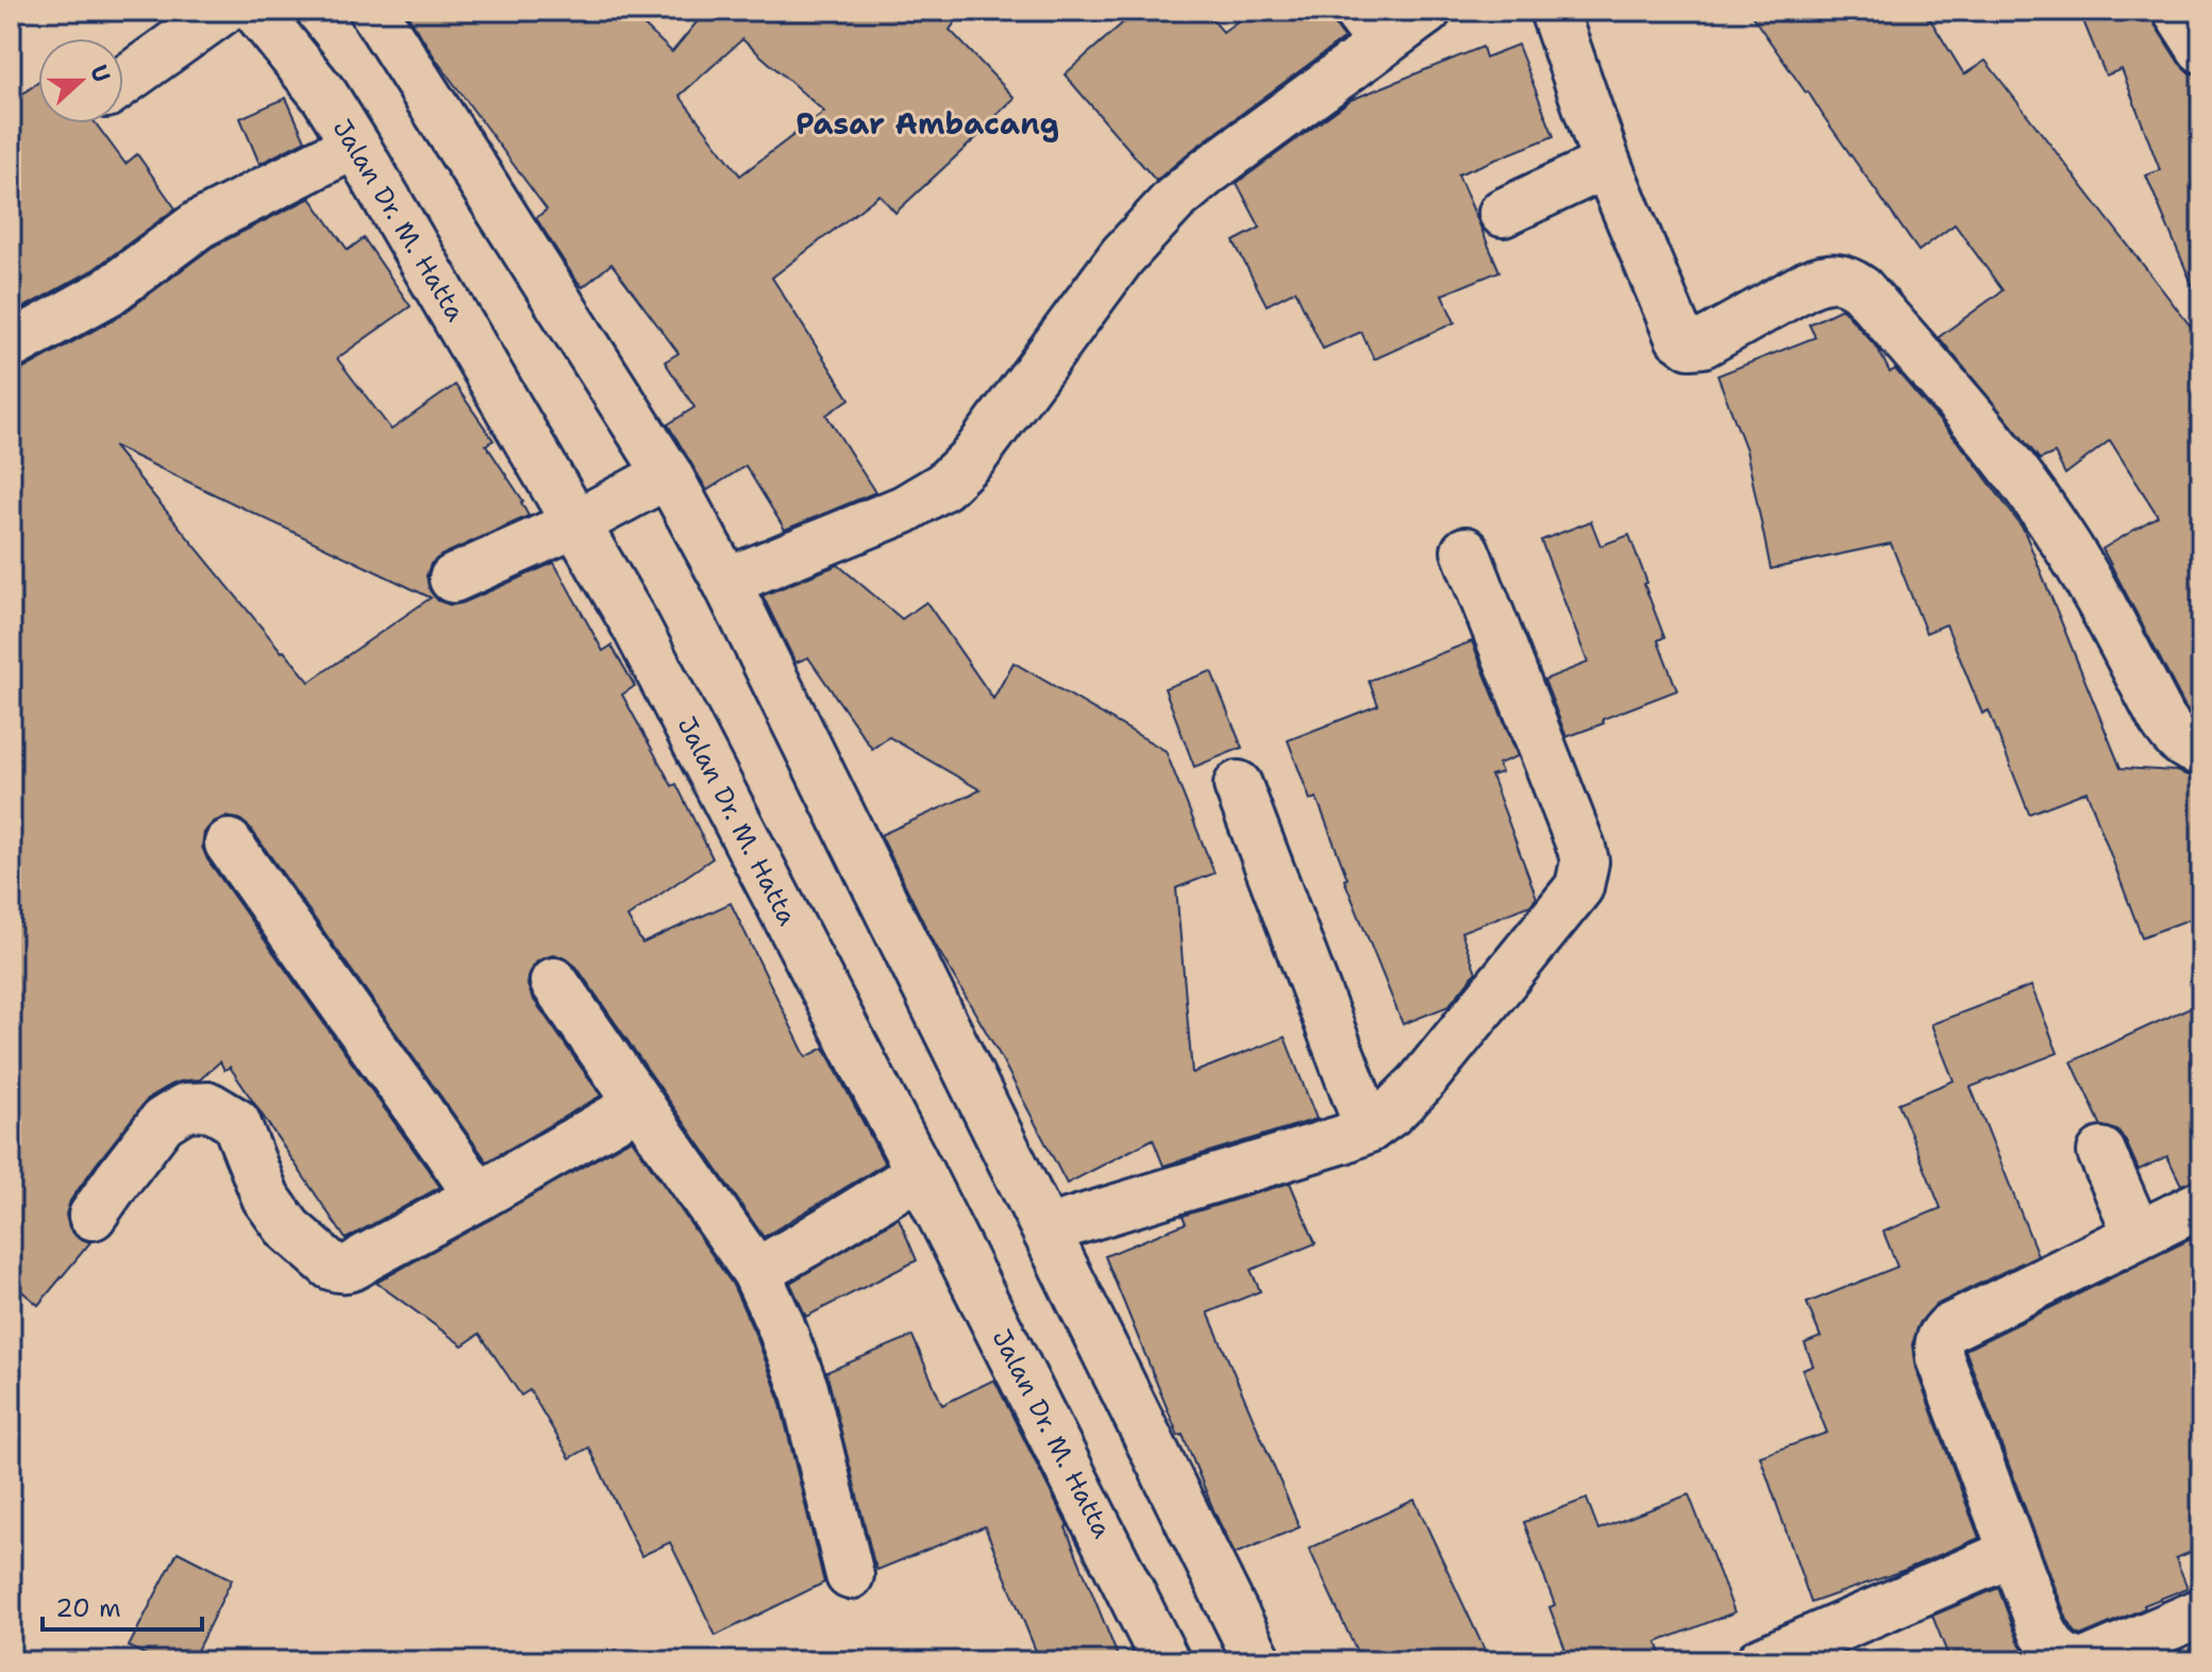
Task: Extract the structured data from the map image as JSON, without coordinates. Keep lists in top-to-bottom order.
{
  "streets": {
    "street": ["Jalan Dr. M. Hatta"]
  },
  "districts": ["Pasar Ambacang"],
  "scale_bar": "20 m",
  "north": "right"
}
